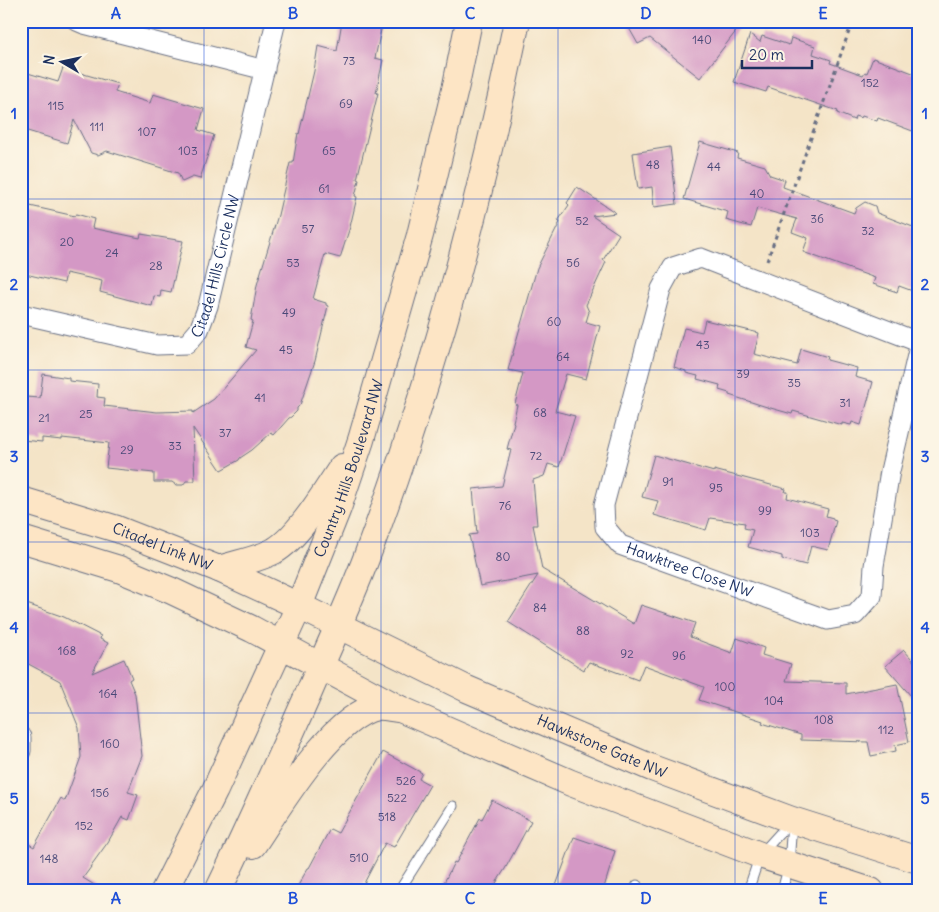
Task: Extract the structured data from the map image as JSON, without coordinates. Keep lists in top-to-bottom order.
{
  "streets": {
    "main road": ["Country Hills Boulevard NW", "Citadel Link NW", "Hawkstone Gate NW"],
    "street": ["Citadel Hills Circle NW", "Hawktree Close NW"]
  },
  "crossings": [
    ["Country Hills Boulevard NW", "Citadel Link NW"],
    ["Country Hills Boulevard NW", "Hawkstone Gate NW"],
    ["Citadel Link NW", "Hawkstone Gate NW"]
  ],
  "house_numbers": [
    "140",
    "73",
    "152",
    "69",
    "115",
    "111",
    "107",
    "103",
    "65",
    "48",
    "44",
    "61",
    "40",
    "36",
    "52",
    "57",
    "32",
    "20",
    "24",
    "53",
    "56",
    "28",
    "49",
    "60",
    "43",
    "45",
    "64",
    "39",
    "35",
    "41",
    "31",
    "68",
    "25",
    "21",
    "37",
    "33",
    "29",
    "72",
    "91",
    "95",
    "76",
    "99",
    "103",
    "80",
    "84",
    "88",
    "168",
    "92",
    "96",
    "100",
    "164",
    "104",
    "108",
    "112",
    "160",
    "526",
    "156",
    "522",
    "518",
    "152",
    "510",
    "148"
  ],
  "scale_bar": "20 m",
  "north": "left",
  "grid": {
    "columns": [
      "A",
      "B",
      "C",
      "D",
      "E"
    ],
    "rows": [
      "1",
      "2",
      "3",
      "4",
      "5"
    ]
  }
}
